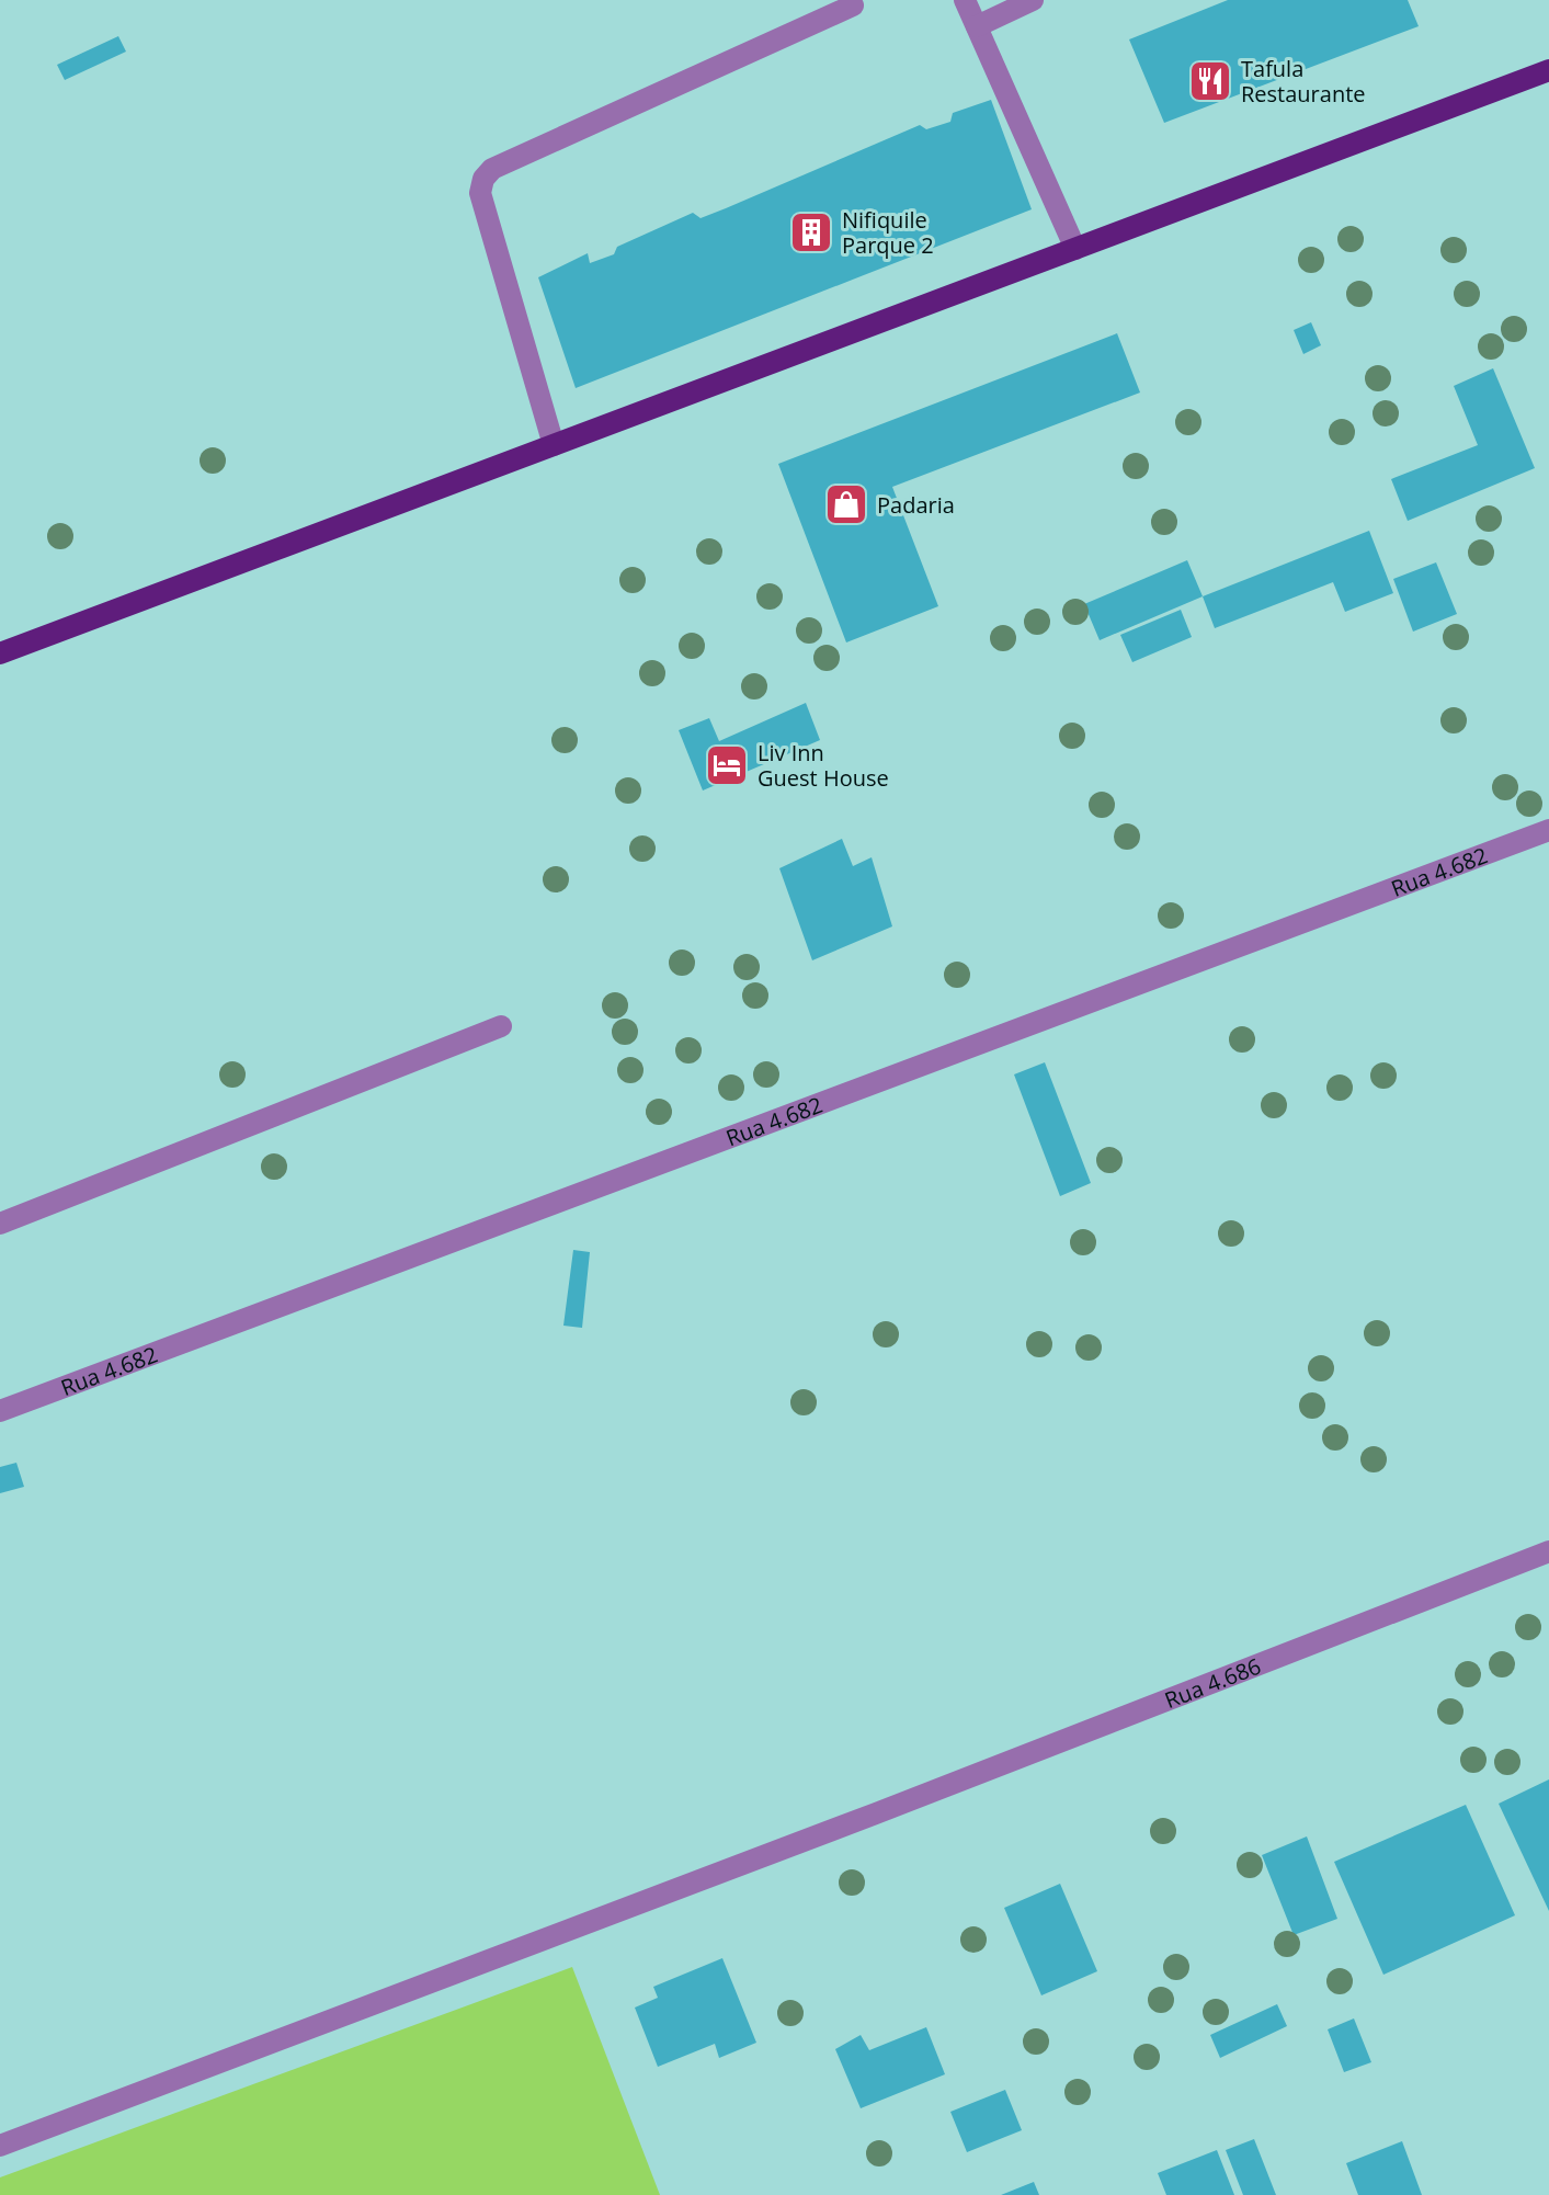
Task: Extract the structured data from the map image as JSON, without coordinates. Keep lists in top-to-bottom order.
{
  "streets": {
    "street": ["Rua 4.682", "Rua 4.686"]
  },
  "places": {
    "restaurant": ["Tafula Restaurante"],
    "building": ["Nifiquile Parque 2"],
    "shop": ["Padaria"],
    "hotel": ["Liv Inn Guest House"]
  }
}
